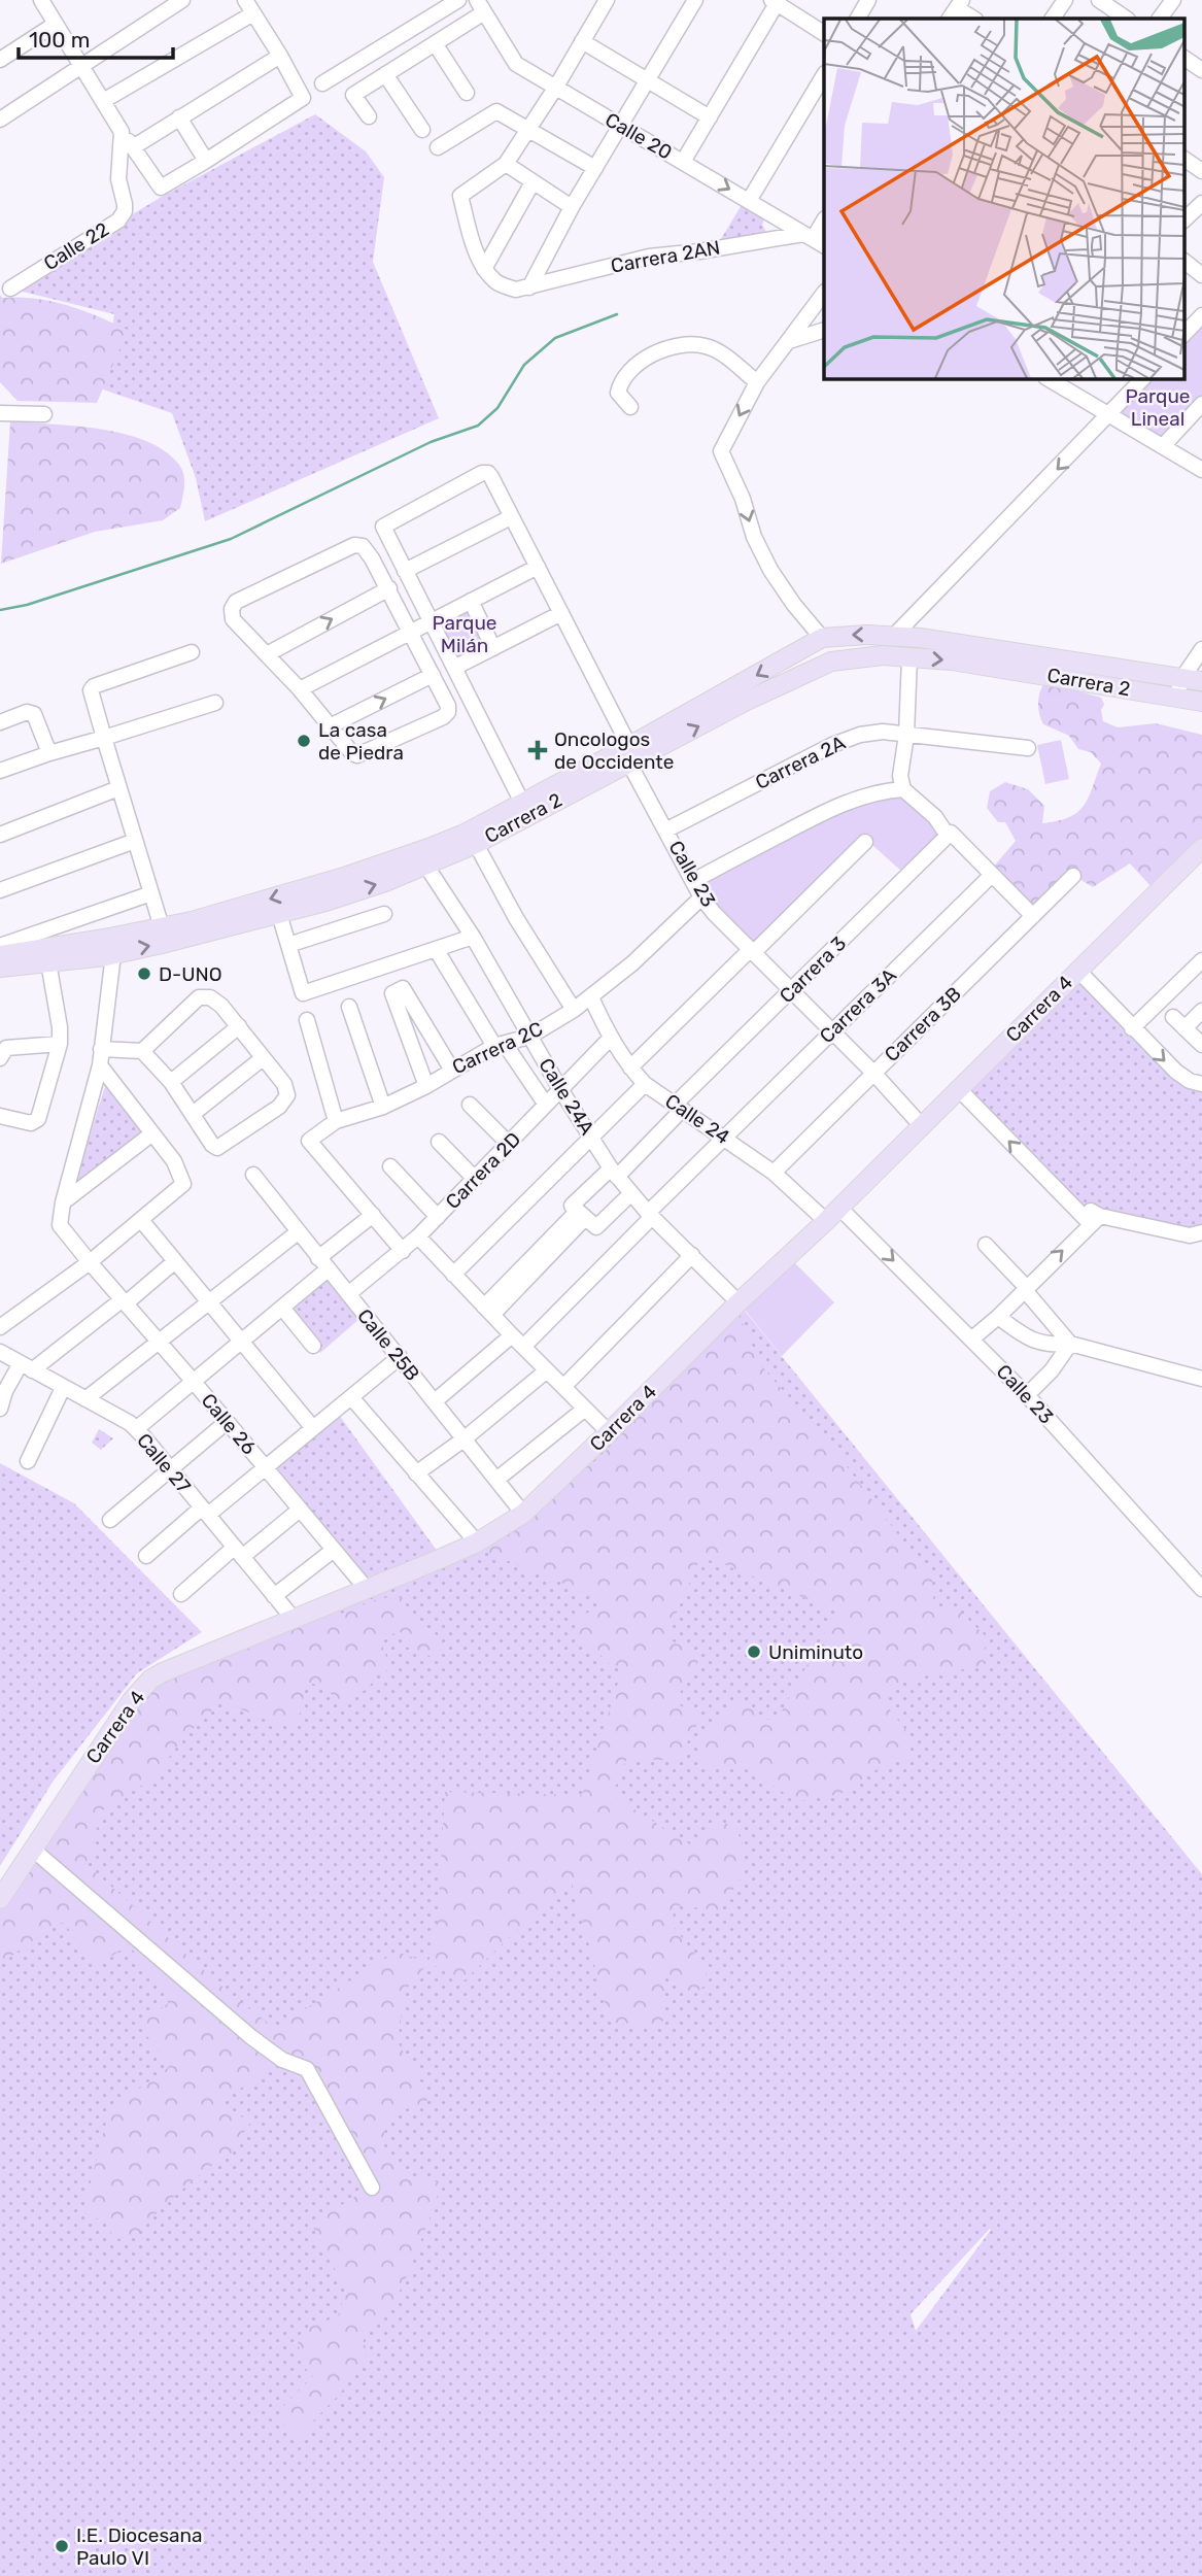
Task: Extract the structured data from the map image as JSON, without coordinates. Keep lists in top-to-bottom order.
{
  "streets": {
    "main road": ["Carrera 2", "Carrera 4"],
    "street": [
      "Calle 20",
      "Calle 22",
      "Carrera 2AN",
      "Carrera 2A",
      "Calle 23",
      "Carrera 3",
      "Carrera 3A",
      "Carrera 3B",
      "Carrera 2C",
      "Calle 24A",
      "Calle 24",
      "Carrera 2D",
      "Calle 25B",
      "Calle 26",
      "Calle 27"
    ]
  },
  "crossings": [
    ["Calle 20", "Carrera 2AN"],
    ["Carrera 2", "Calle 23"],
    ["Carrera 2", "Calle 24A"],
    ["Carrera 2A", "Calle 23"],
    ["Calle 23", "Carrera 3"],
    ["Calle 23", "Carrera 3A"],
    ["Calle 23", "Carrera 4"],
    ["Calle 23", "Carrera 3B"],
    ["Calle 23", "Carrera 2C"],
    ["Calle 23", "Calle 24"],
    ["Carrera 3", "Calle 24"],
    ["Carrera 3A", "Calle 24"],
    ["Carrera 4", "Calle 24A"],
    ["Carrera 4", "Calle 24"],
    ["Carrera 4", "Calle 25B"],
    ["Carrera 4", "Calle 26"],
    ["Carrera 4", "Calle 27"],
    ["Carrera 3B", "Calle 24"],
    ["Carrera 2C", "Calle 24A"],
    ["Carrera 2C", "Calle 24"],
    ["Calle 24A", "Carrera 2D"],
    ["Calle 24", "Carrera 2D"],
    ["Carrera 2D", "Calle 25B"]
  ],
  "parks": ["Parque Lineal", "Parque Milán"],
  "places": {
    "other": [
      "La casa de Piedra",
      "D-UNO",
      "Uniminuto",
      "I.E. Diocesana Paulo VI"
    ],
    "health": ["Oncologos de Occidente"]
  },
  "scale_bar": "100 m"
}
